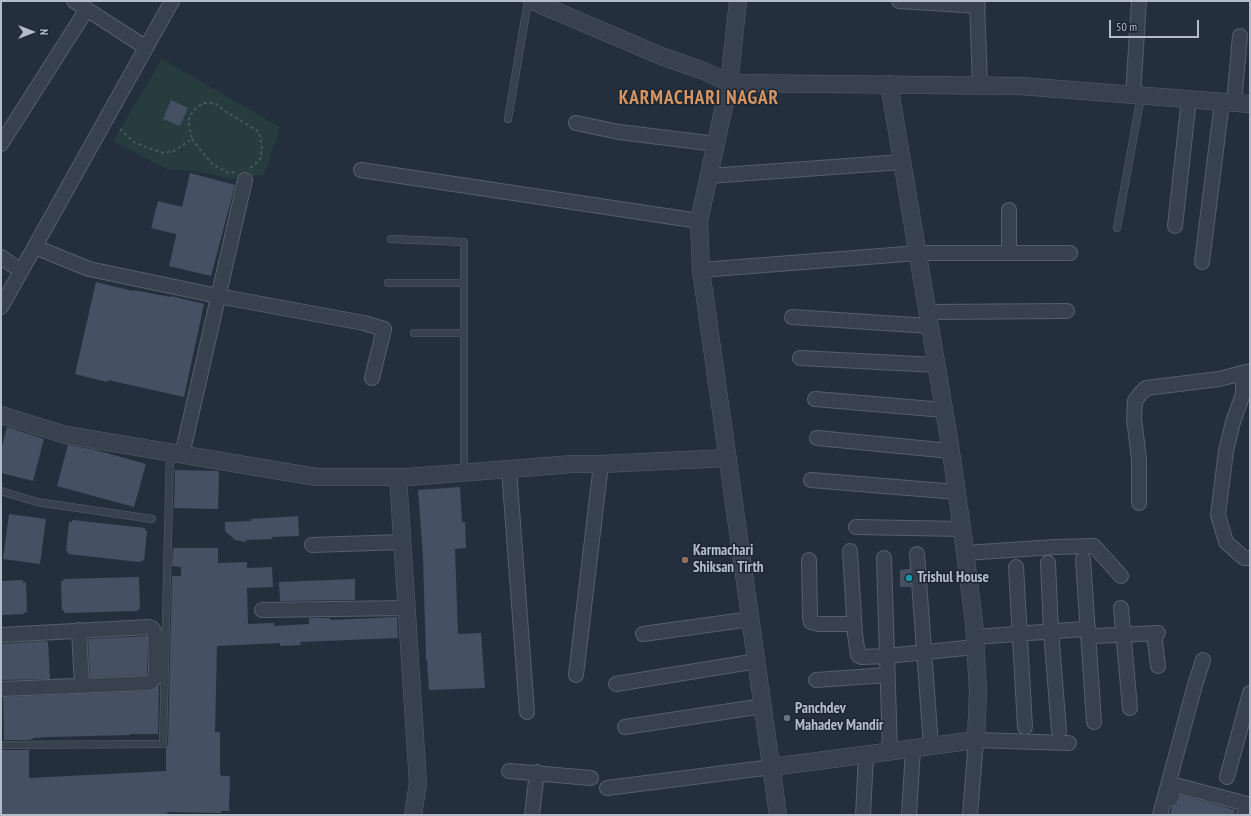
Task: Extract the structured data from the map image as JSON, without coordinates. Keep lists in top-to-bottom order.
{
  "districts": ["KARMACHARI NAGAR"],
  "places": ["Karmachari Shiksan Tirth", "Trishul House", "Panchdev Mahadev Mandir"],
  "scale_bar": "50 m",
  "north": "right"
}
